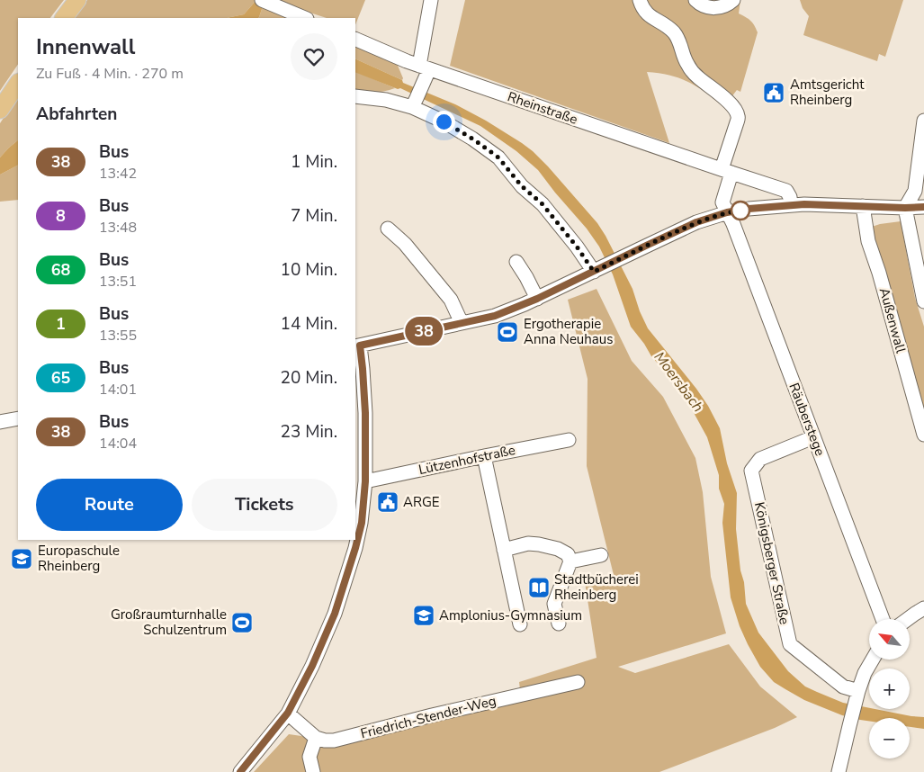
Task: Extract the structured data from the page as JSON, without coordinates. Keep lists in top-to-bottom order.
{
  "streets": {
    "street": [
      "Rheinstraße",
      "Außenwall",
      "Räuberstege",
      "Lützenhofstraße",
      "Königsberger Straße",
      "Friedrich-Stender-Weg"
    ]
  },
  "crossings": [
    ["Räuberstege", "Königsberger Straße"]
  ],
  "water": ["Moersbach"],
  "places": {
    "public building": ["Amtsgericht Rheinberg", "ARGE"],
    "sports": ["Ergotherapie Anna Neuhaus", "Großraumturnhalle Schulzentrum"],
    "school or university": ["Europaschule Rheinberg", "Amplonius-Gymnasium"],
    "library": ["Stadtbücherei Rheinberg"]
  },
  "lines": ["bus line 38"],
  "north": "top left",
  "page": {
    "on_map": "38",
    "heading": [
      ["Innenwall", "Zu Fuß · 4 Min. · 270 m"],
      "Abfahrten"
    ],
    "list": [
      {
        "mark": "38",
        "name": "Bus",
        "note": "13:42",
        "value": "1 Min."
      },
      {
        "mark": "8",
        "name": "Bus",
        "note": "13:48",
        "value": "7 Min."
      },
      {
        "mark": "68",
        "name": "Bus",
        "note": "13:51",
        "value": "10 Min."
      },
      {
        "mark": "1",
        "name": "Bus",
        "note": "13:55",
        "value": "14 Min."
      },
      {
        "mark": "65",
        "name": "Bus",
        "note": "14:01",
        "value": "20 Min."
      },
      {
        "mark": "38",
        "name": "Bus",
        "note": "14:04",
        "value": "23 Min."
      }
    ],
    "buttons": ["Route", "Tickets"],
    "map_buttons": ["+", "−"]
  }
}
